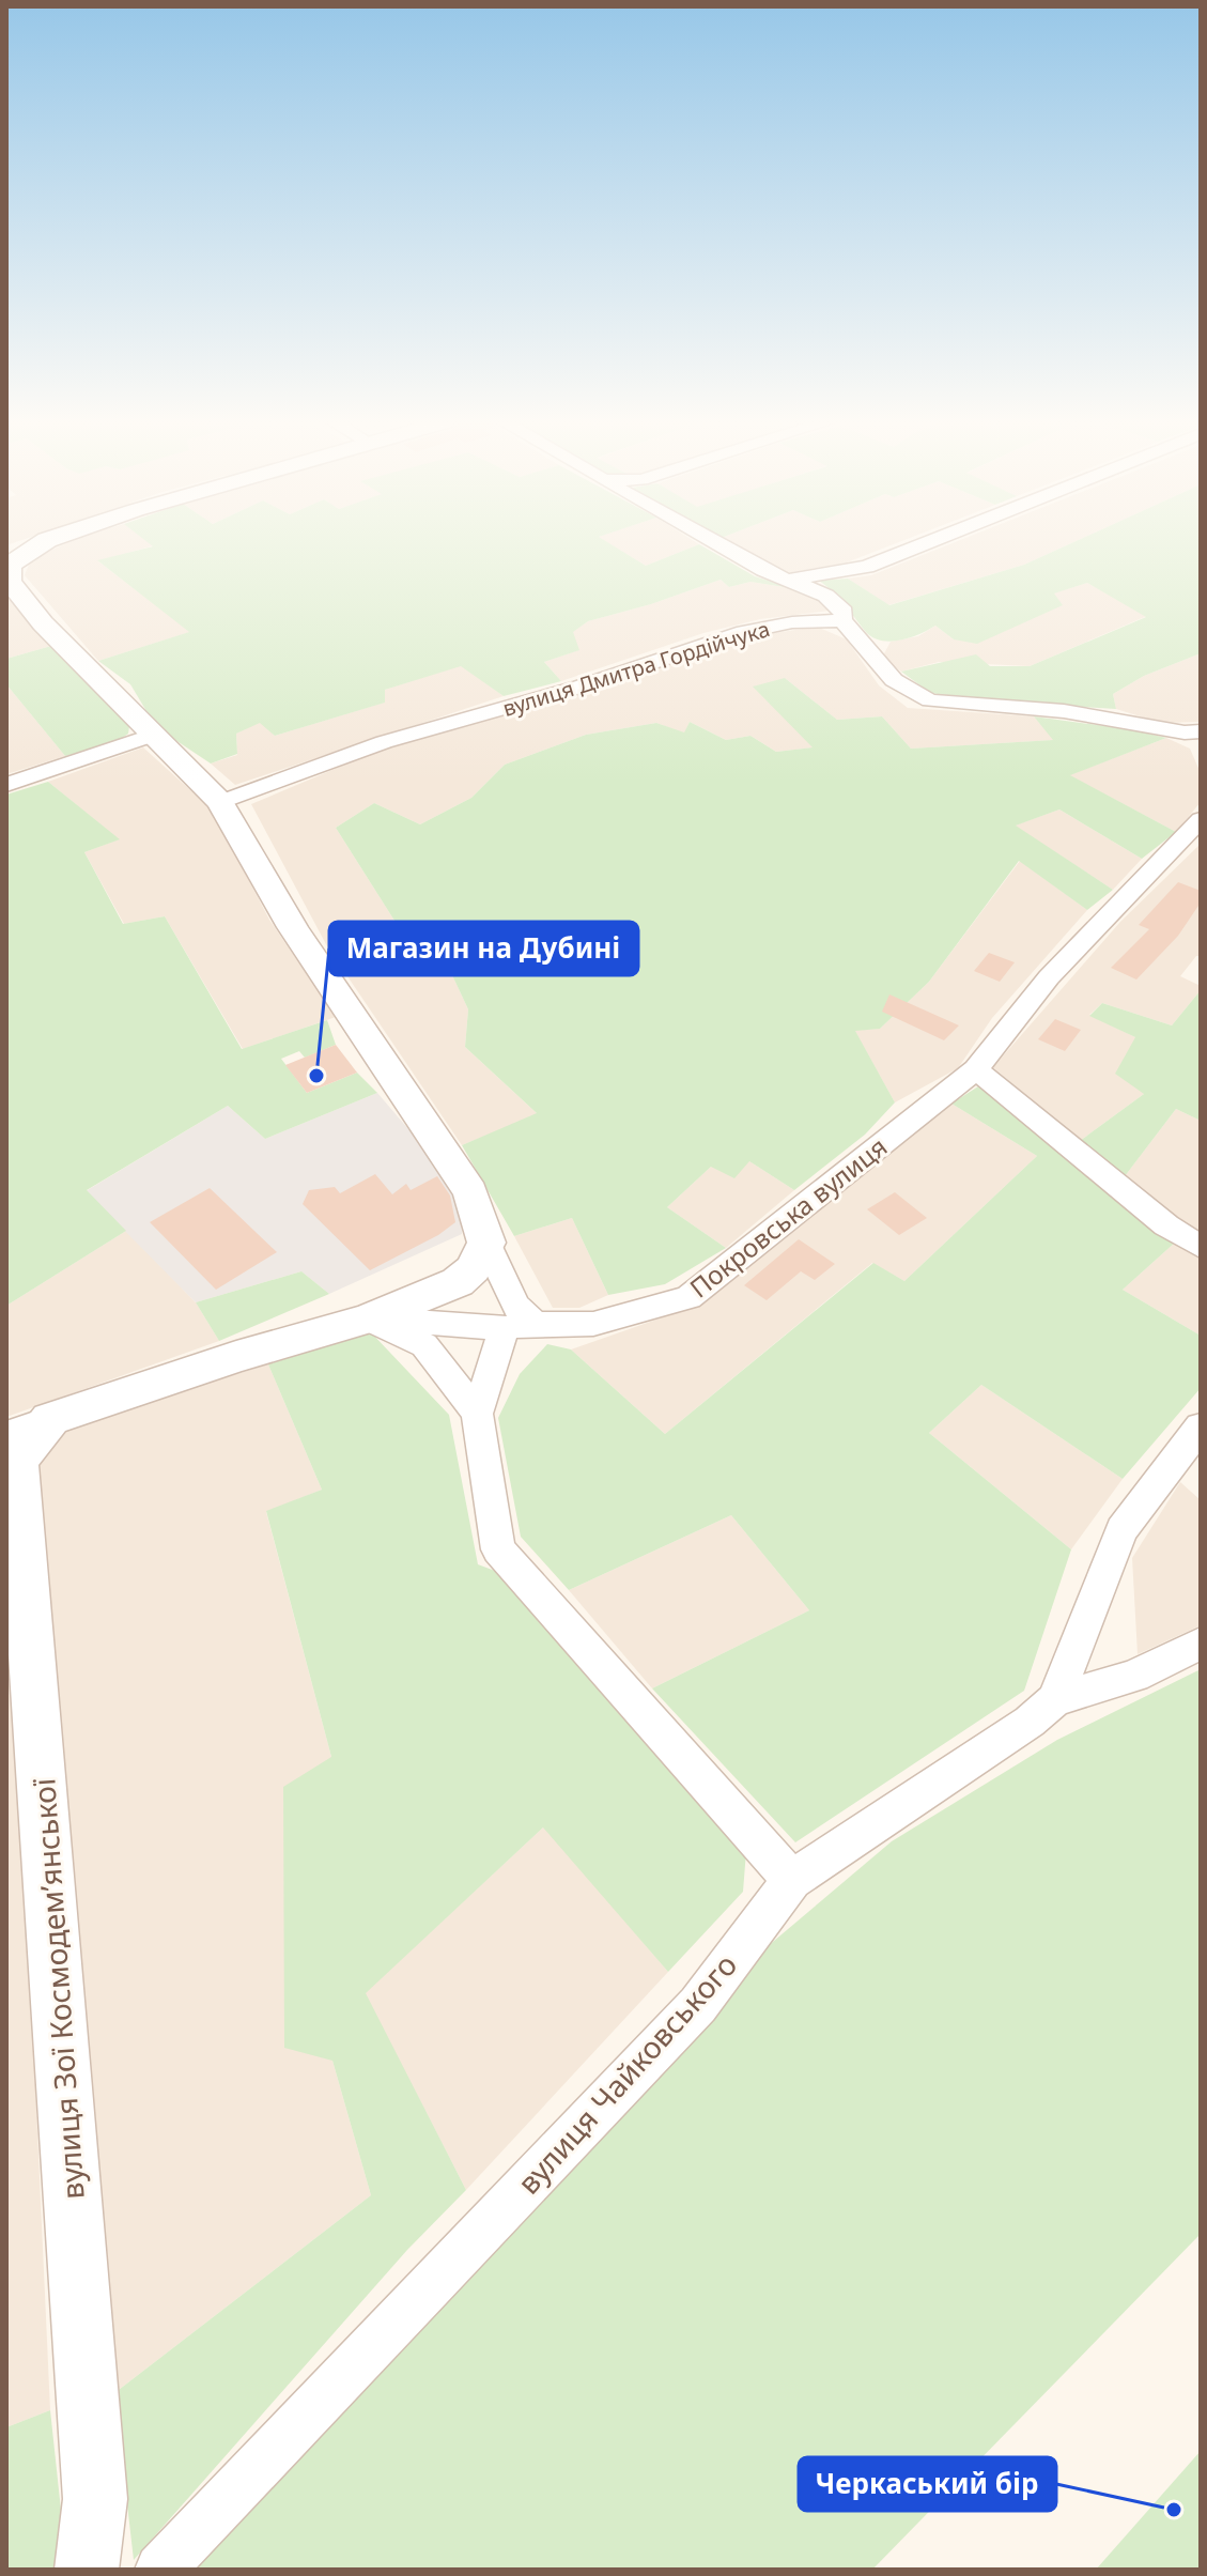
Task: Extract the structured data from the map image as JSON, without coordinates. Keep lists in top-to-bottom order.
{
  "streets": {
    "street": [
      "вулиця Дмитра Гордійчука",
      "Покровська вулиця",
      "вулиця Зої Космодемʼянської",
      "вулиця Чайковського"
    ]
  },
  "crossings": [
    ["Покровська вулиця", "вулиця Зої Космодемʼянської"]
  ],
  "places": ["Магазин на Дубині", "Черкаський бір"]
}
